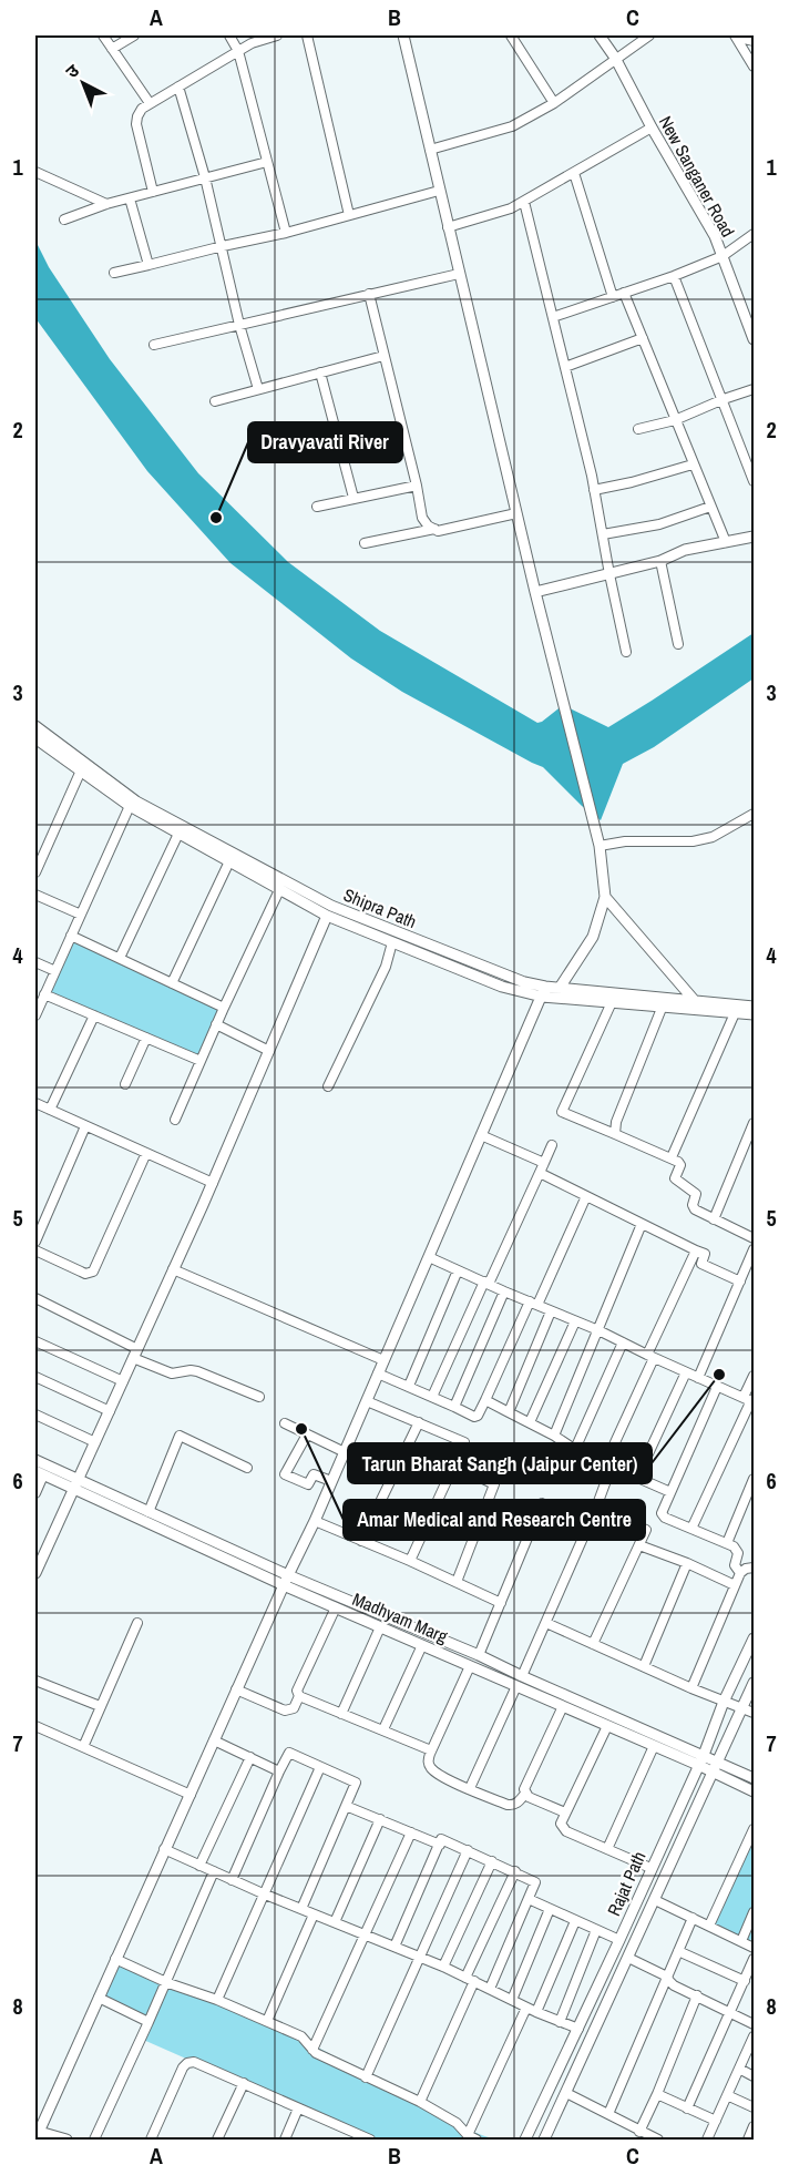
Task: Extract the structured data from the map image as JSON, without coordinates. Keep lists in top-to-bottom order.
{
  "streets": {
    "street": [
      "New Sanganer Road",
      "Shipra Path",
      "Madhyam Marg",
      "Rajat Path"
    ]
  },
  "crossings": [
    ["Madhyam Marg", "Rajat Path"]
  ],
  "places": ["Dravyavati River", "Tarun Bharat Sangh (Jaipur Center)", "Amar Medical and Research Centre"],
  "north": "top left",
  "grid": {
    "columns": ["A", "B", "C"],
    "rows": [
      "1",
      "2",
      "3",
      "4",
      "5",
      "6",
      "7",
      "8"
    ]
  }
}
